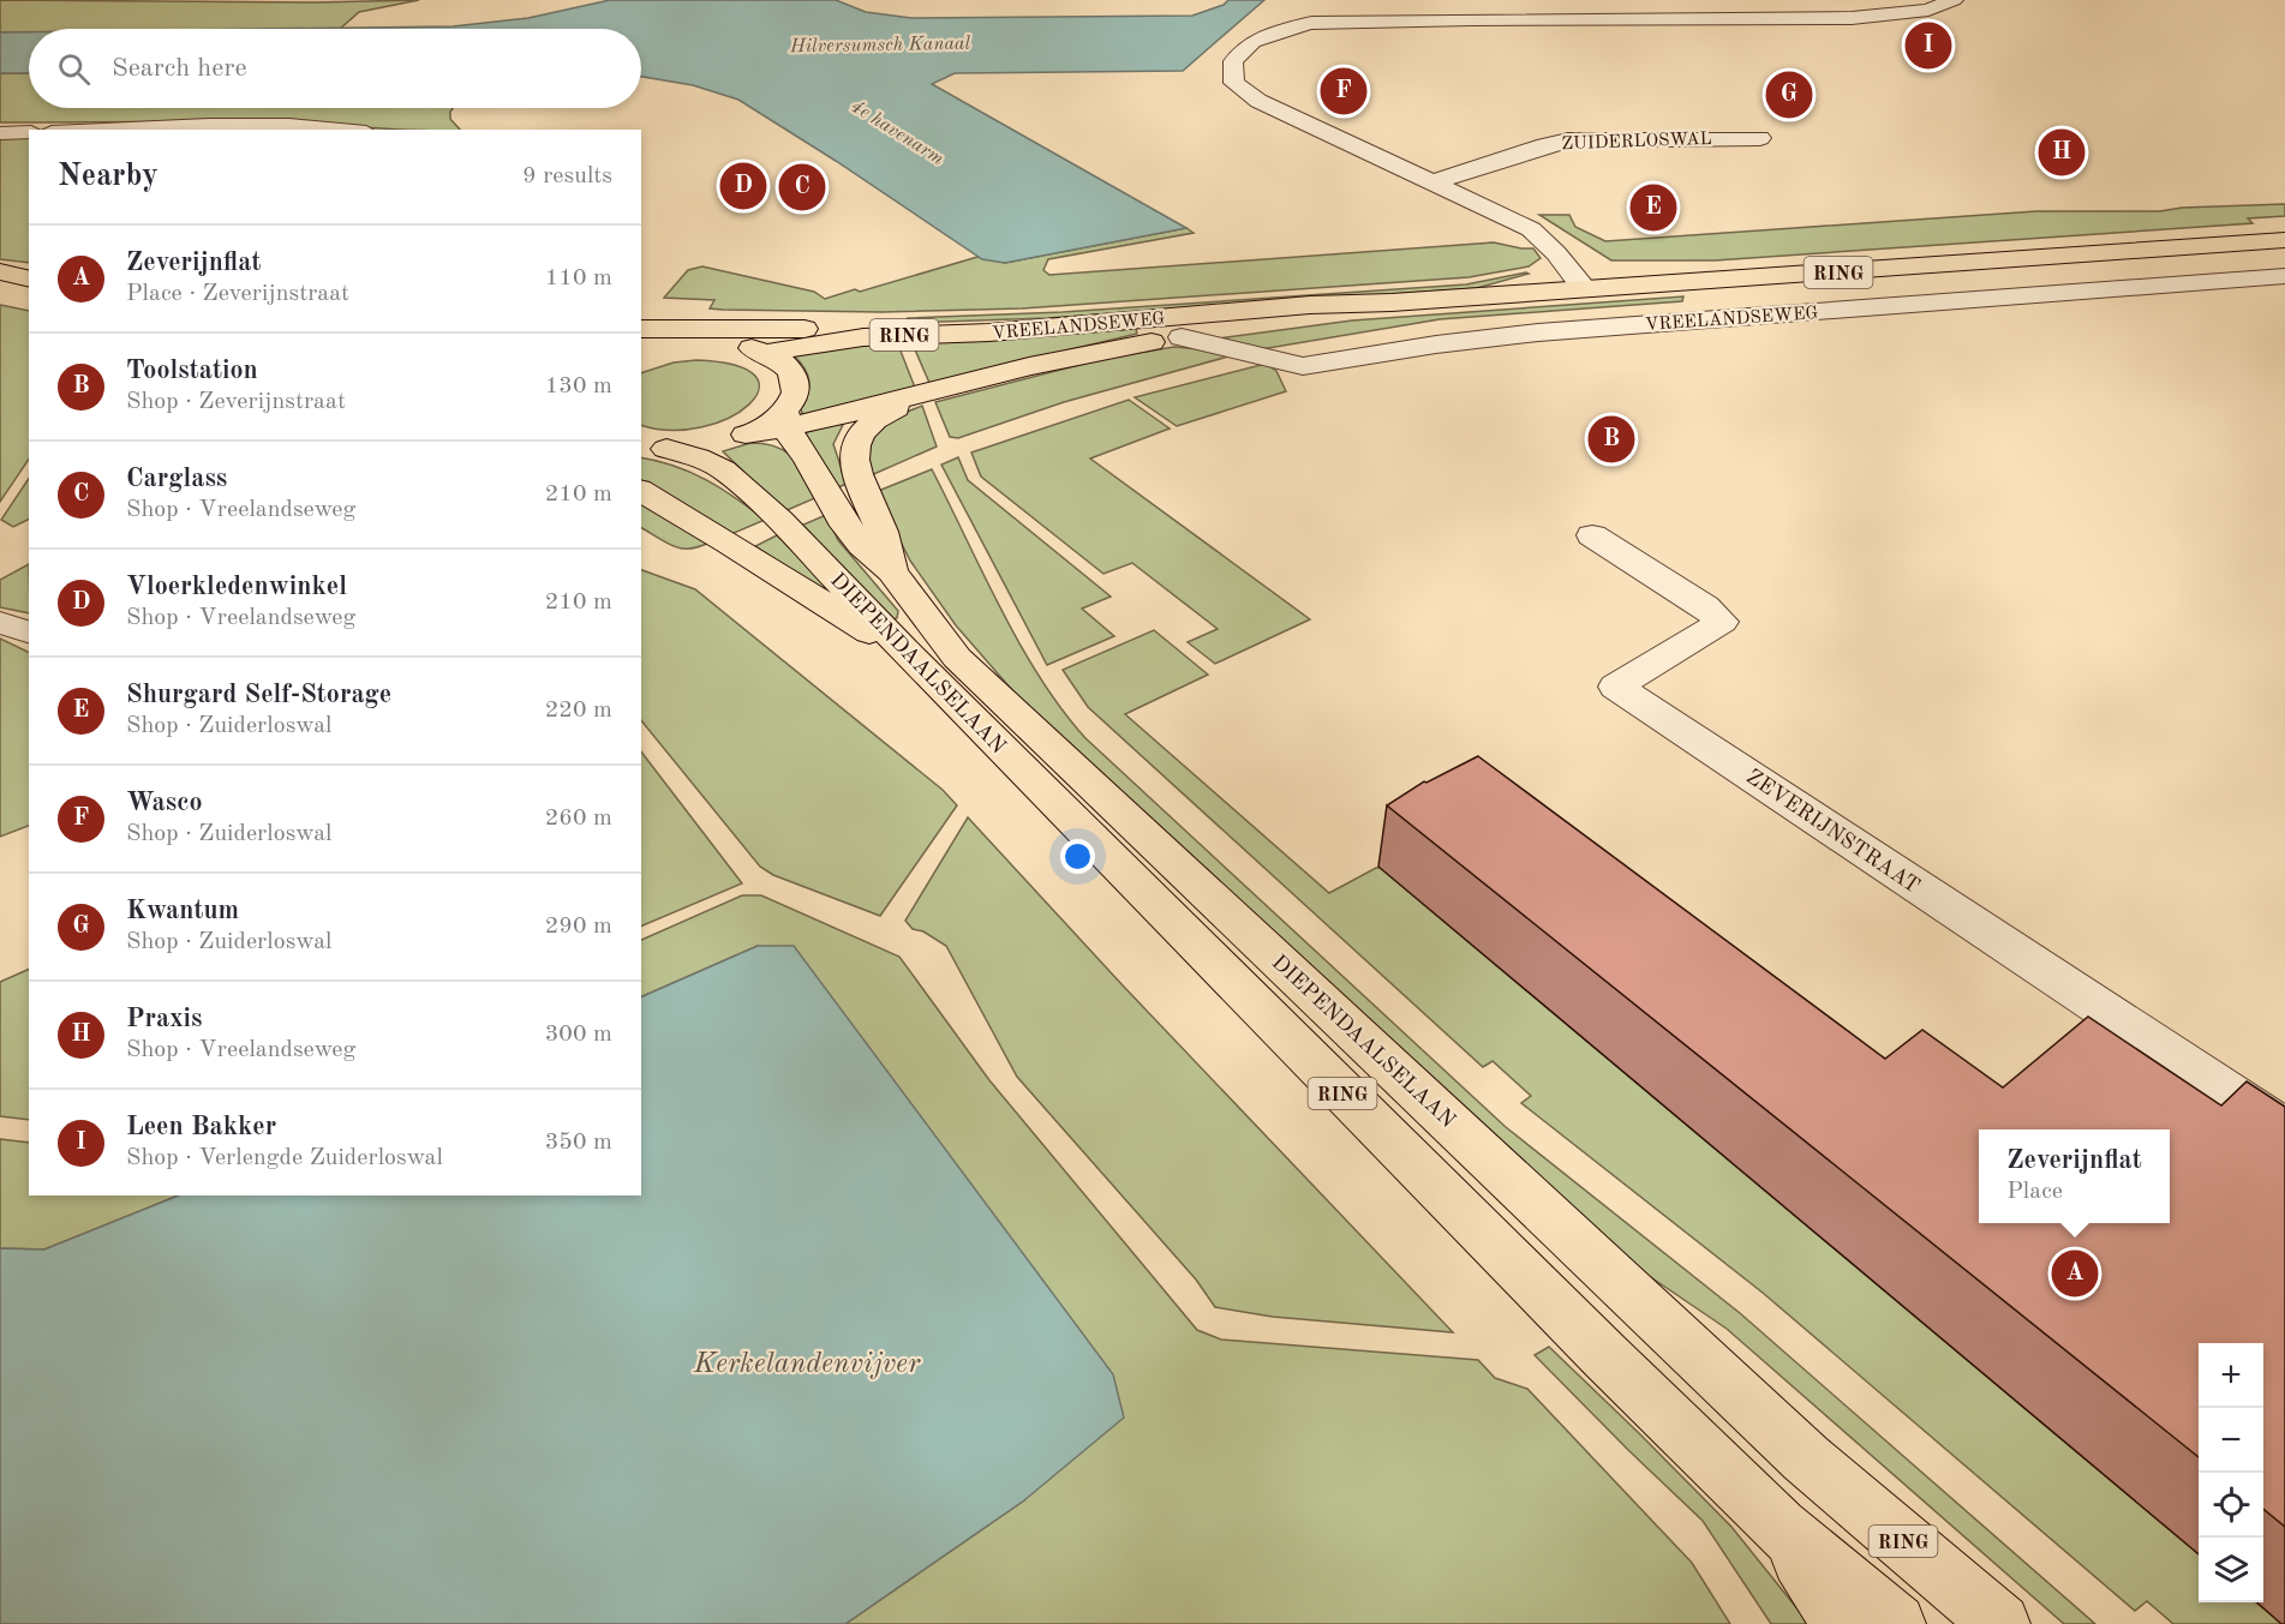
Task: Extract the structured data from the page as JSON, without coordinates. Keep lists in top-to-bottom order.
{
  "streets": {
    "main road": ["RING", "VREELANDSEWEG", "DIEPENDAALSELAAN"],
    "street": ["ZUIDERLOSWAL", "ZEVERIJNSTRAAT"]
  },
  "crossings": [
    ["RING", "VREELANDSEWEG"],
    ["RING", "DIEPENDAALSELAAN"],
    ["VREELANDSEWEG", "DIEPENDAALSELAAN"]
  ],
  "water": ["Hilversumsch Kanaal", "4e havenarm", "Kerkelandenvijver"],
  "page": {
    "pins": [
      "I",
      "F",
      "G",
      "H",
      "D",
      "C",
      "E",
      "B",
      "A"
    ],
    "search": "Search here",
    "heading": ["Nearby", "9 results"],
    "list": [
      {
        "mark": "A",
        "name": "Zeverijnflat",
        "note": "Place · Zeverijnstraat",
        "value": "110 m"
      },
      {
        "mark": "B",
        "name": "Toolstation",
        "note": "Shop · Zeverijnstraat",
        "value": "130 m"
      },
      {
        "mark": "C",
        "name": "Carglass",
        "note": "Shop · Vreelandseweg",
        "value": "210 m"
      },
      {
        "mark": "D",
        "name": "Vloerkledenwinkel",
        "note": "Shop · Vreelandseweg",
        "value": "210 m"
      },
      {
        "mark": "E",
        "name": "Shurgard Self-Storage",
        "note": "Shop · Zuiderloswal",
        "value": "220 m"
      },
      {
        "mark": "F",
        "name": "Wasco",
        "note": "Shop · Zuiderloswal",
        "value": "260 m"
      },
      {
        "mark": "G",
        "name": "Kwantum",
        "note": "Shop · Zuiderloswal",
        "value": "290 m"
      },
      {
        "mark": "H",
        "name": "Praxis",
        "note": "Shop · Vreelandseweg",
        "value": "300 m"
      },
      {
        "mark": "I",
        "name": "Leen Bakker",
        "note": "Shop · Verlengde Zuiderloswal",
        "value": "350 m"
      }
    ],
    "popup": ["Zeverijnflat", "Place"],
    "map_buttons": ["+", "−"]
  }
}
